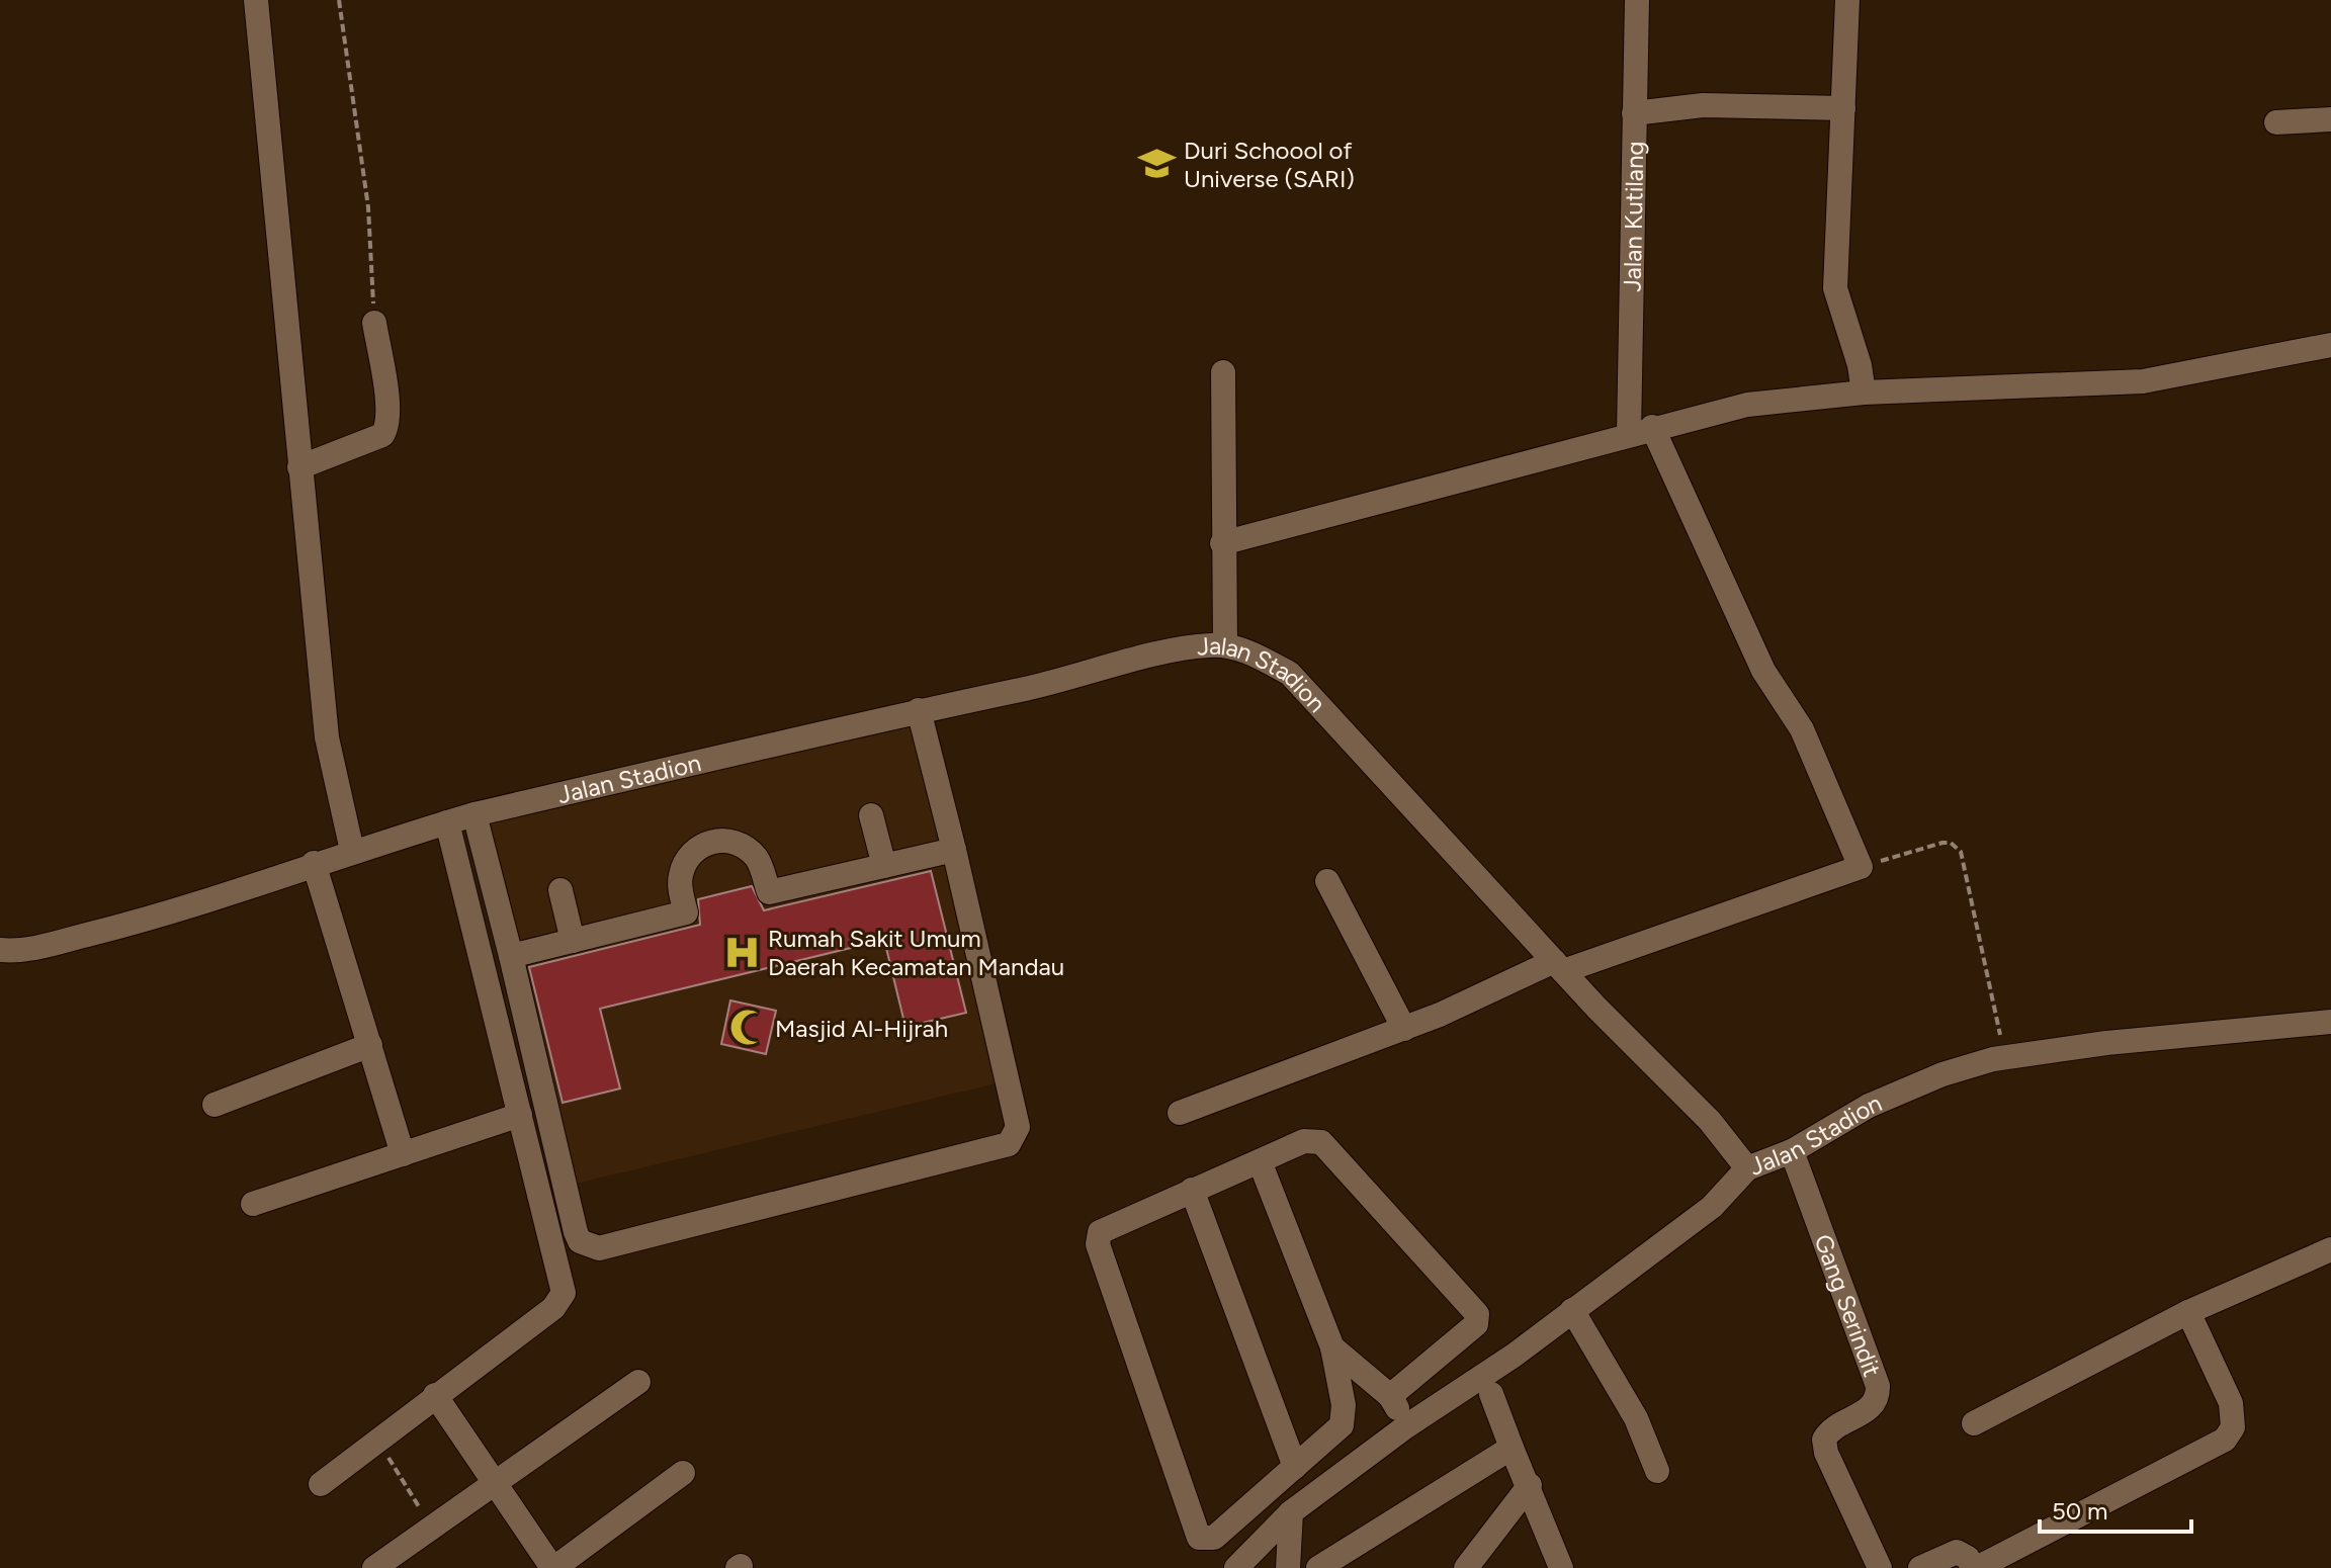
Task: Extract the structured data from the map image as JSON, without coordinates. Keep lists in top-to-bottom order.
{
  "streets": {
    "street": ["Jalan Kutilang", "Jalan Stadion", "Gang Serindit"]
  },
  "crossings": [
    ["Jalan Stadion", "Gang Serindit"]
  ],
  "places": {
    "school or university": ["Duri Schoool of Universe (SARI)"],
    "hospital": ["Rumah Sakit Umum Daerah Kecamatan Mandau"],
    "mosque": ["Masjid Al-Hijrah"]
  },
  "scale_bar": "50 m"
}
